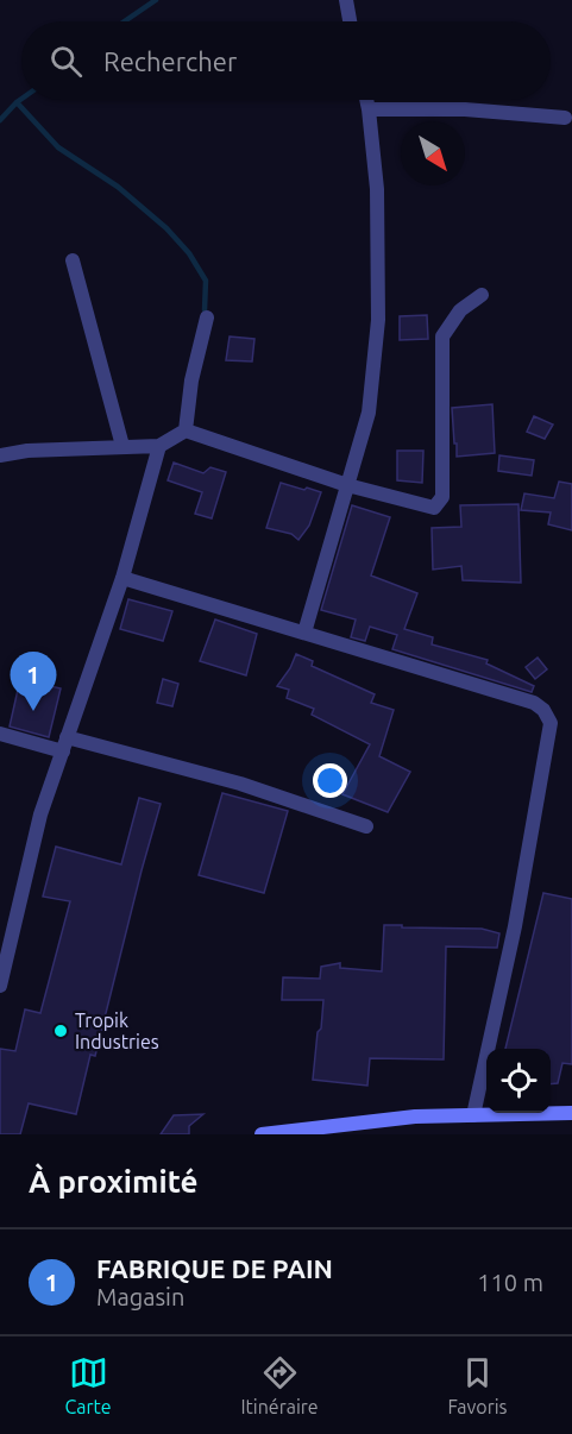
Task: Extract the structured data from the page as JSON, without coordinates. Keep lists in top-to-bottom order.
{
  "places": ["Tropik Industries"],
  "north": "bottom right",
  "page": {
    "search": "Rechercher",
    "pins": "1",
    "heading": "À proximité",
    "list": [
      {
        "mark": "1",
        "name": "FABRIQUE DE PAIN",
        "note": "Magasin",
        "value": "110 m"
      }
    ],
    "nav": ["Carte", "Itinéraire", "Favoris"]
  }
}
